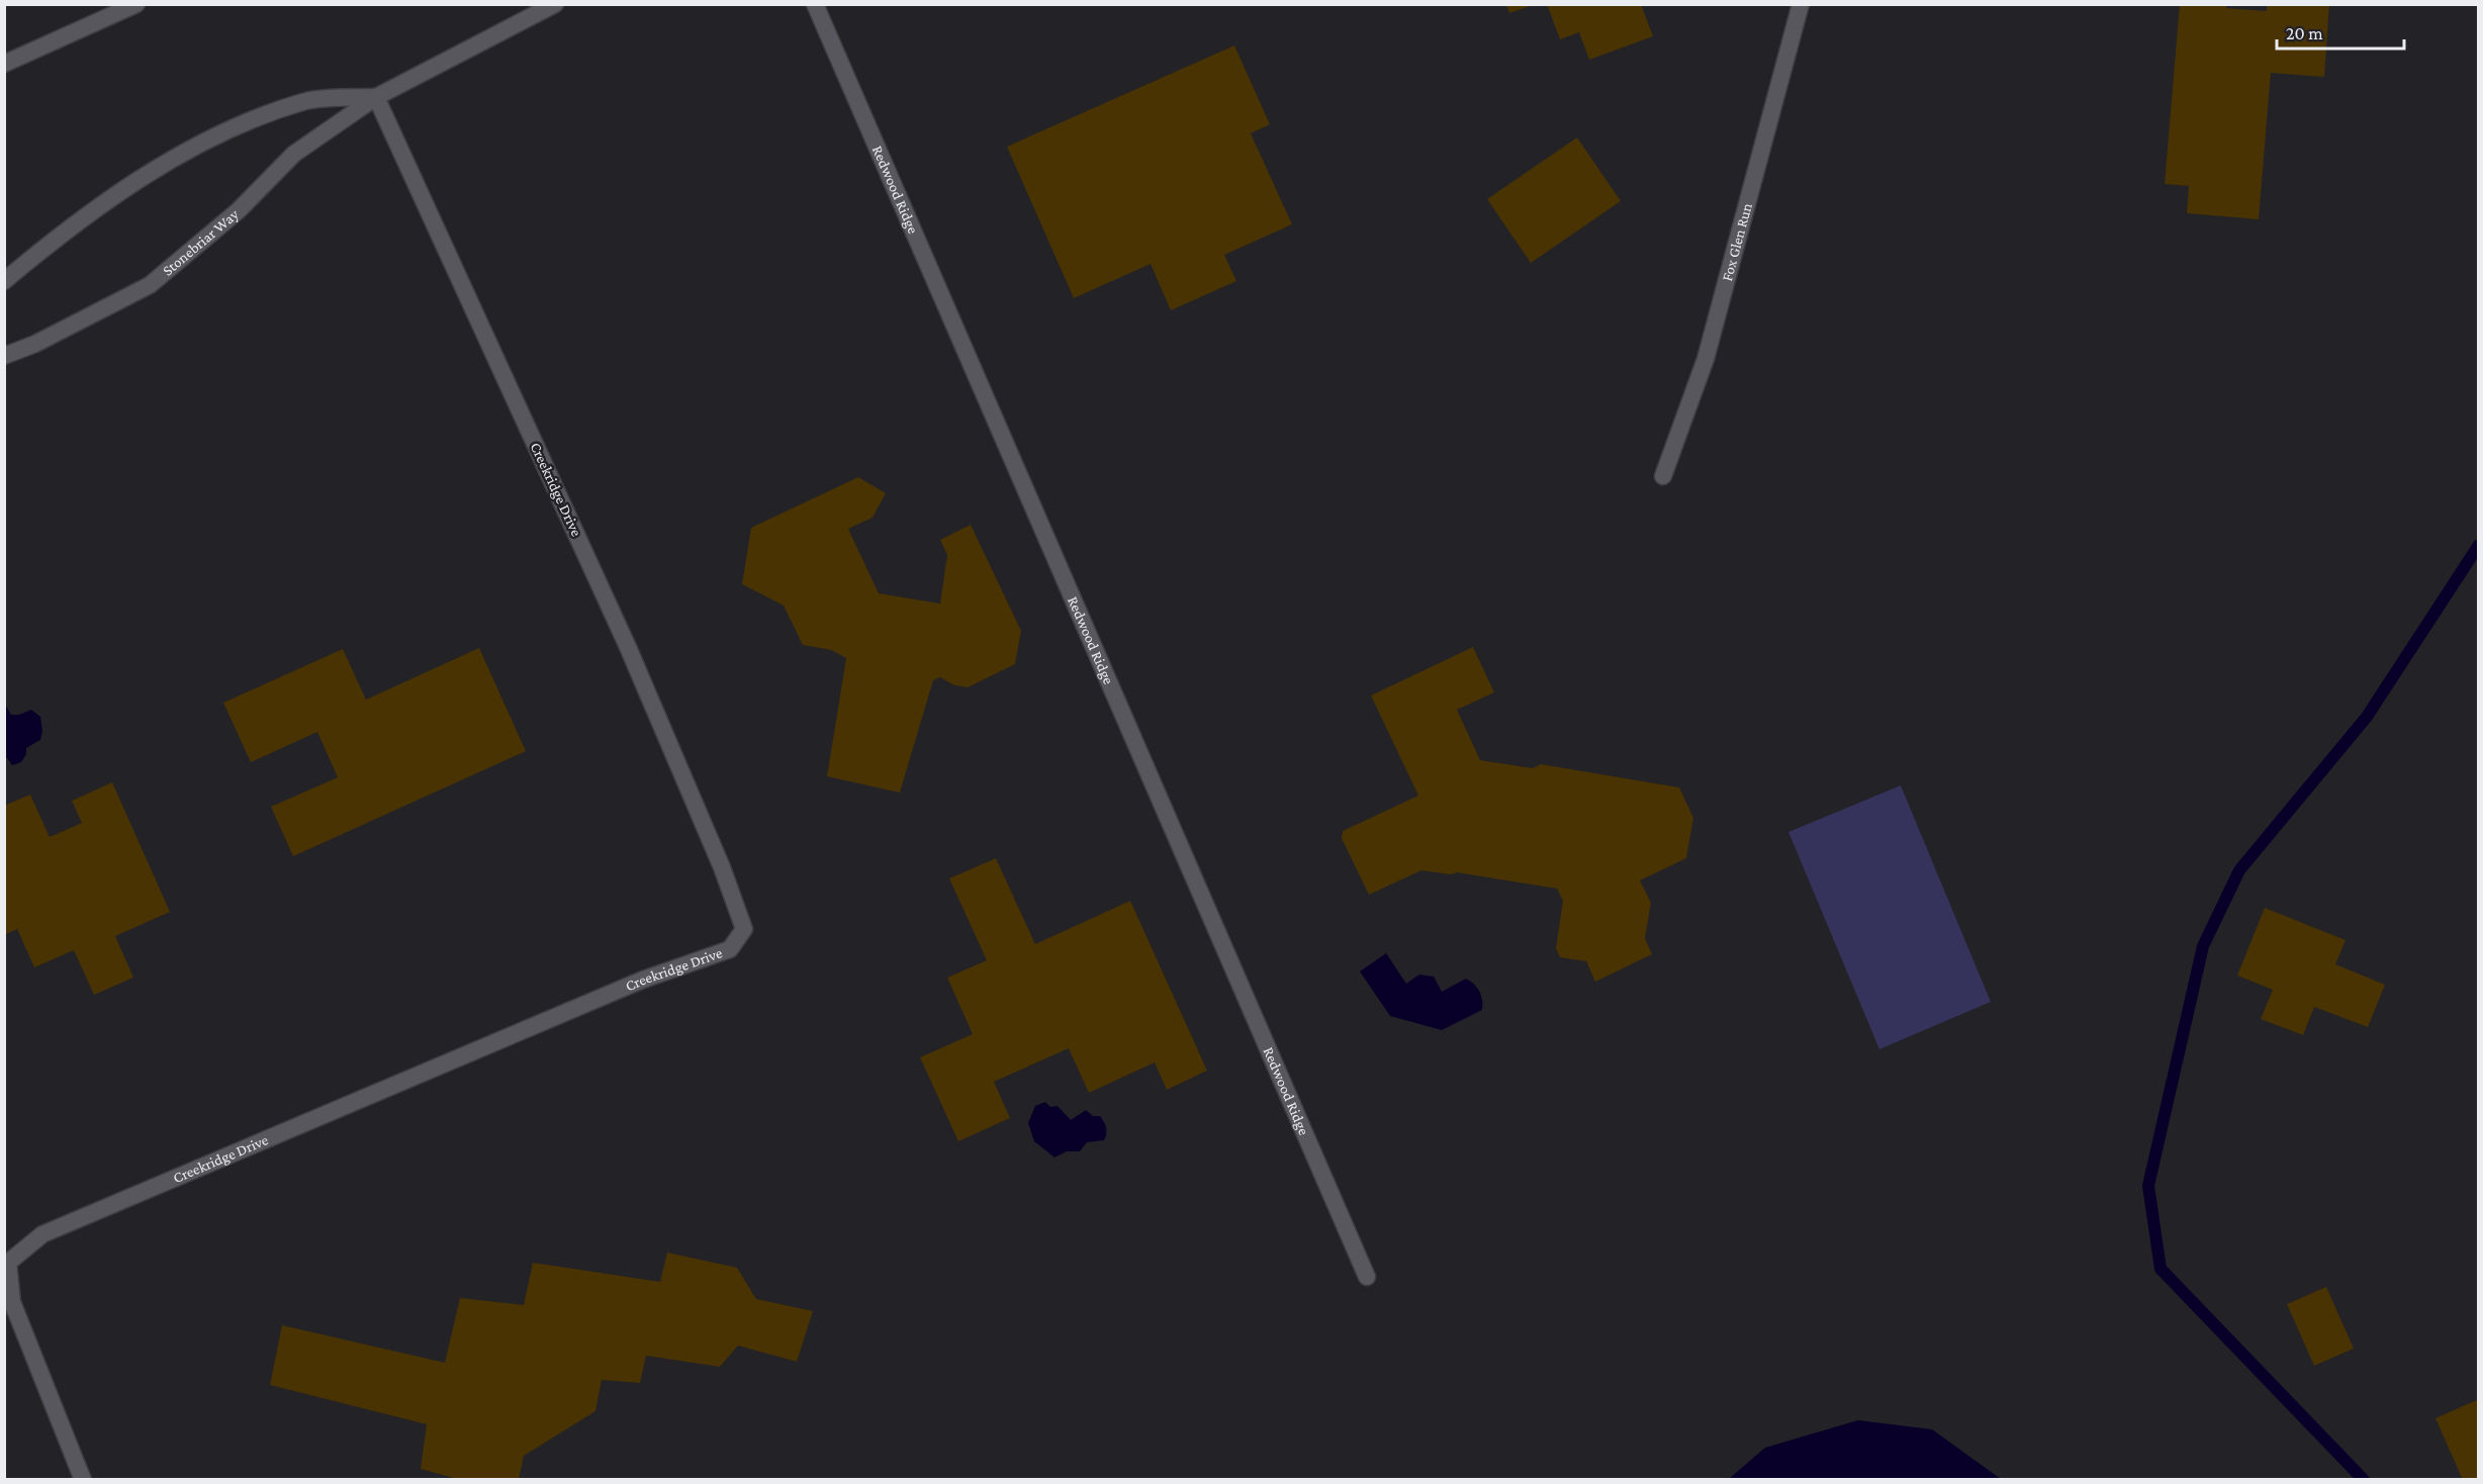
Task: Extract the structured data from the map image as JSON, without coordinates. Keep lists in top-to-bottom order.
{
  "streets": {
    "street": [
      "Redwood Ridge",
      "Stonebriar Way",
      "Fox Glen Run",
      "Creekridge Drive"
    ]
  },
  "crossings": [
    ["Stonebriar Way", "Creekridge Drive"]
  ],
  "scale_bar": "20 m"
}
